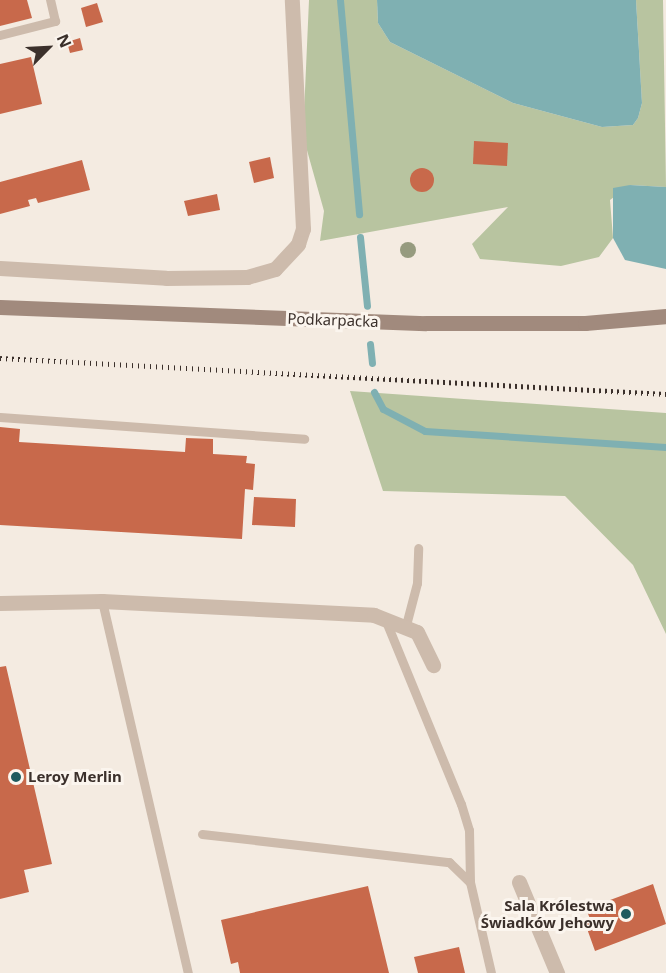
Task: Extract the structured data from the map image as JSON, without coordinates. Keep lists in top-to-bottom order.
{
  "streets": {
    "main road": ["Podkarpacka"]
  },
  "places": ["Leroy Merlin", "Sala Królestwa Świadków Jehowy"],
  "north": "top right"
}
